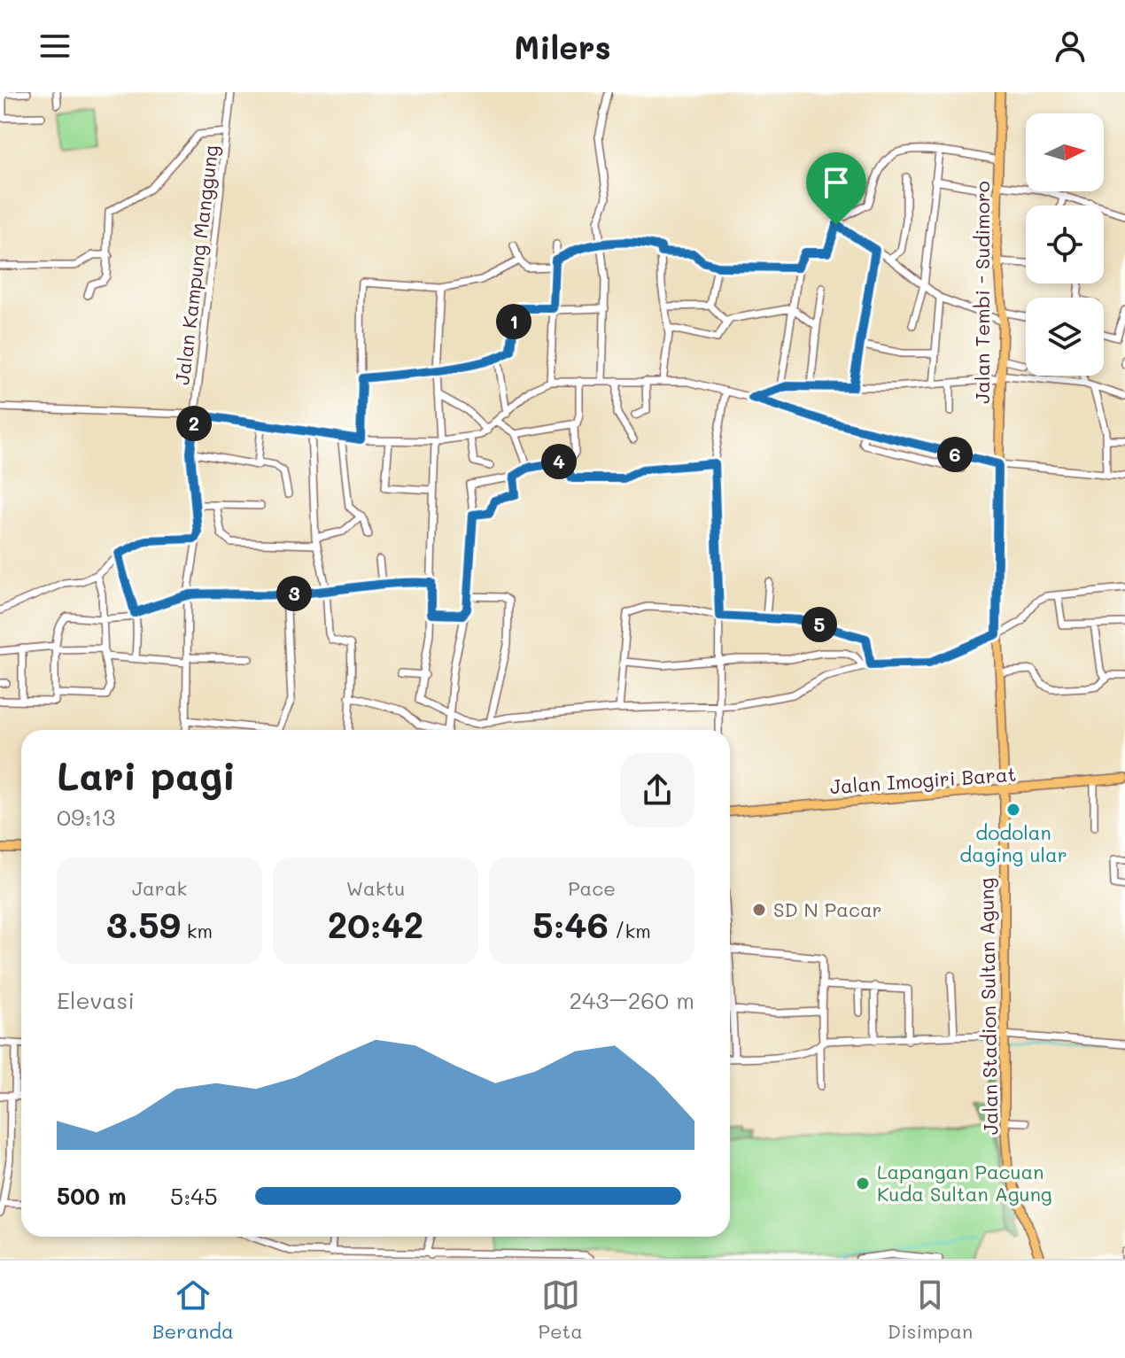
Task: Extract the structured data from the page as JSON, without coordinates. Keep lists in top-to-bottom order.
{
  "streets": {
    "main road": ["Jalan Tembi - Sudimoro", "Jalan Imogiri Barat", "Jalan Stadion Sultan Agung"],
    "street": ["Jalan Kampung Manggung"]
  },
  "crossings": [
    ["Jalan Tembi - Sudimoro", "Jalan Imogiri Barat"],
    ["Jalan Tembi - Sudimoro", "Jalan Stadion Sultan Agung"],
    ["Jalan Imogiri Barat", "Jalan Stadion Sultan Agung"]
  ],
  "places": ["dodolan daging ular", "SD N Pacar", "Lapangan Pacuan Kuda Sultan Agung"],
  "north": "right",
  "page": {
    "header": "Milers",
    "pins": [
      "1",
      "2",
      "6",
      "4",
      "3",
      "5"
    ],
    "heading": ["Lari pagi", "09:13"],
    "stats": [
      ["Jarak", "3.59 km"],
      ["Waktu", "20:42"],
      ["Pace", "5:46 /km"]
    ],
    "chart": ["Elevasi", "243–260 m"],
    "list": [
      {
        "name": "500 m",
        "note": "5:45"
      }
    ],
    "tabs": ["Beranda", "Peta", "Disimpan"]
  }
}
